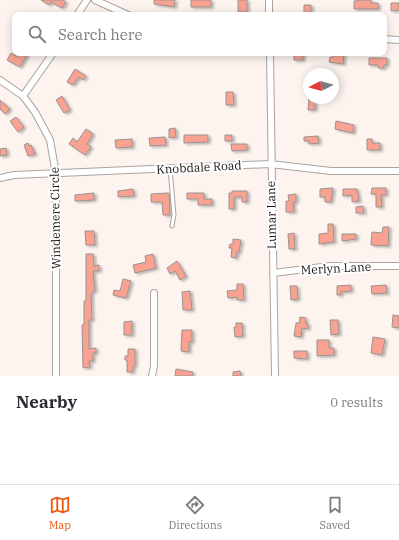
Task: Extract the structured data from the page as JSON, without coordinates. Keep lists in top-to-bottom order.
{
  "streets": {
    "street": [
      "Knobdale Road",
      "Lumar Lane",
      "Windemere Circle",
      "Merlyn Lane"
    ]
  },
  "crossings": [
    ["Knobdale Road", "Lumar Lane"],
    ["Knobdale Road", "Windemere Circle"],
    ["Lumar Lane", "Merlyn Lane"]
  ],
  "north": "left",
  "page": {
    "search": "Search here",
    "heading": ["Nearby", "0 results"],
    "nav": ["Map", "Directions", "Saved"]
  }
}
